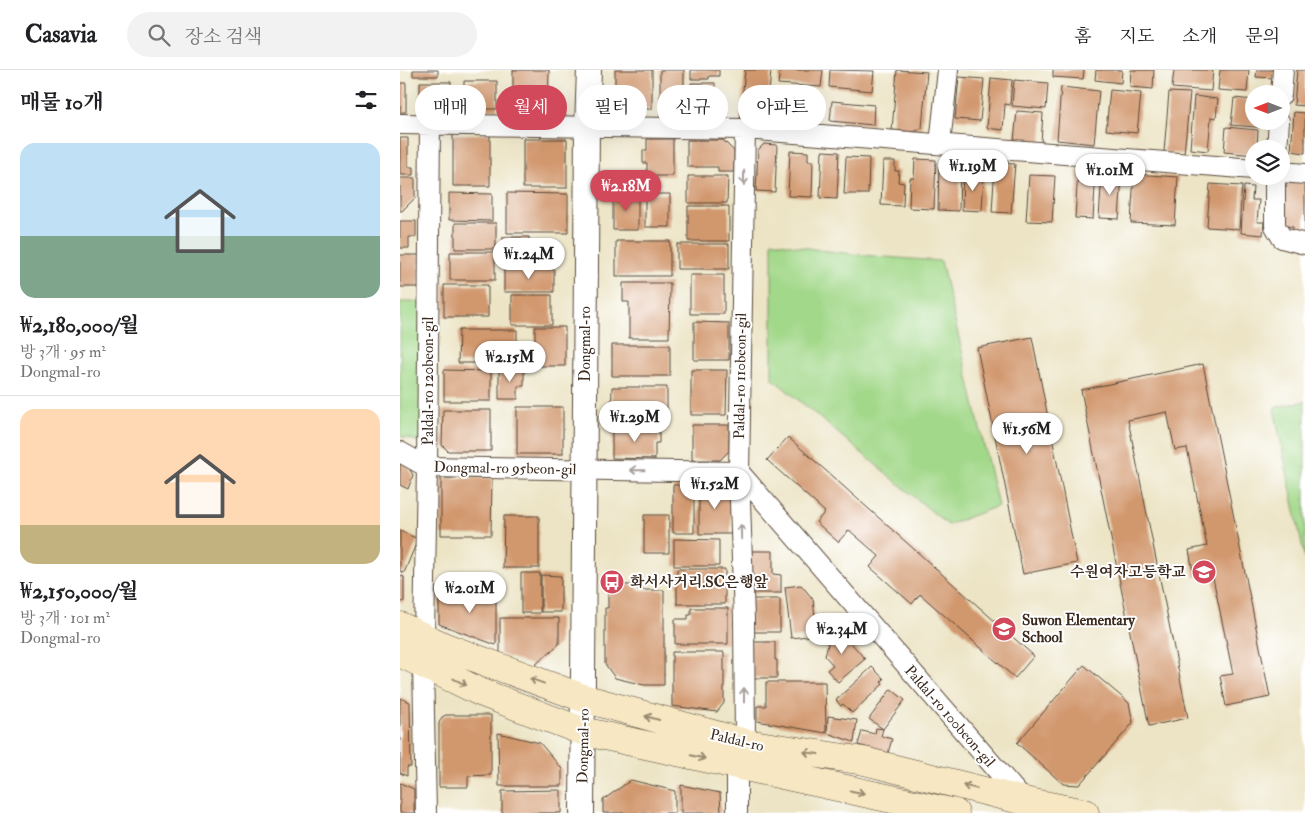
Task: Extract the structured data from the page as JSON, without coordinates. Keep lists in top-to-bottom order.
{
  "streets": {
    "main road": ["Paldal-ro"],
    "street": [
      "Dongmal-ro",
      "Paldal-ro 110beon-gil",
      "Paldal-ro 120beon-gil",
      "Dongmal-ro 95beon-gil",
      "Paldal-ro 100beon-gil"
    ]
  },
  "crossings": [
    ["Dongmal-ro", "Dongmal-ro 95beon-gil"],
    ["Dongmal-ro", "Paldal-ro"],
    ["Paldal-ro 110beon-gil", "Paldal-ro 100beon-gil"],
    ["Paldal-ro 110beon-gil", "Paldal-ro"],
    ["Paldal-ro 120beon-gil", "Dongmal-ro 95beon-gil"],
    ["Paldal-ro 120beon-gil", "Paldal-ro"],
    ["Paldal-ro 100beon-gil", "Paldal-ro"]
  ],
  "places": {
    "school or university": ["수원여자고등학교", "Suwon Elementary School"],
    "bus stop": ["화서사거리.SC은행앞"]
  },
  "north": "left",
  "page": {
    "header": "Casavia",
    "search": "장소 검색",
    "nav": [
      "홈",
      "지도",
      "소개",
      "문의"
    ],
    "heading": "매물 10개",
    "chip": [
      "매매",
      "월세",
      "필터",
      "신규",
      "아파트"
    ],
    "list": [
      {
        "name": "₩2,180,000/월",
        "note": "방 3개 · 95 m² · Dongmal-ro"
      },
      {
        "name": "₩2,150,000/월",
        "note": "방 3개 · 101 m² · Dongmal-ro"
      }
    ],
    "price": [
      "₩1.19M",
      "₩1.01M",
      "₩2.18M",
      "₩1.24M",
      "₩2.15M",
      "₩1.29M",
      "₩1.56M",
      "₩1.52M",
      "₩2.01M",
      "₩2.34M"
    ]
  }
}
